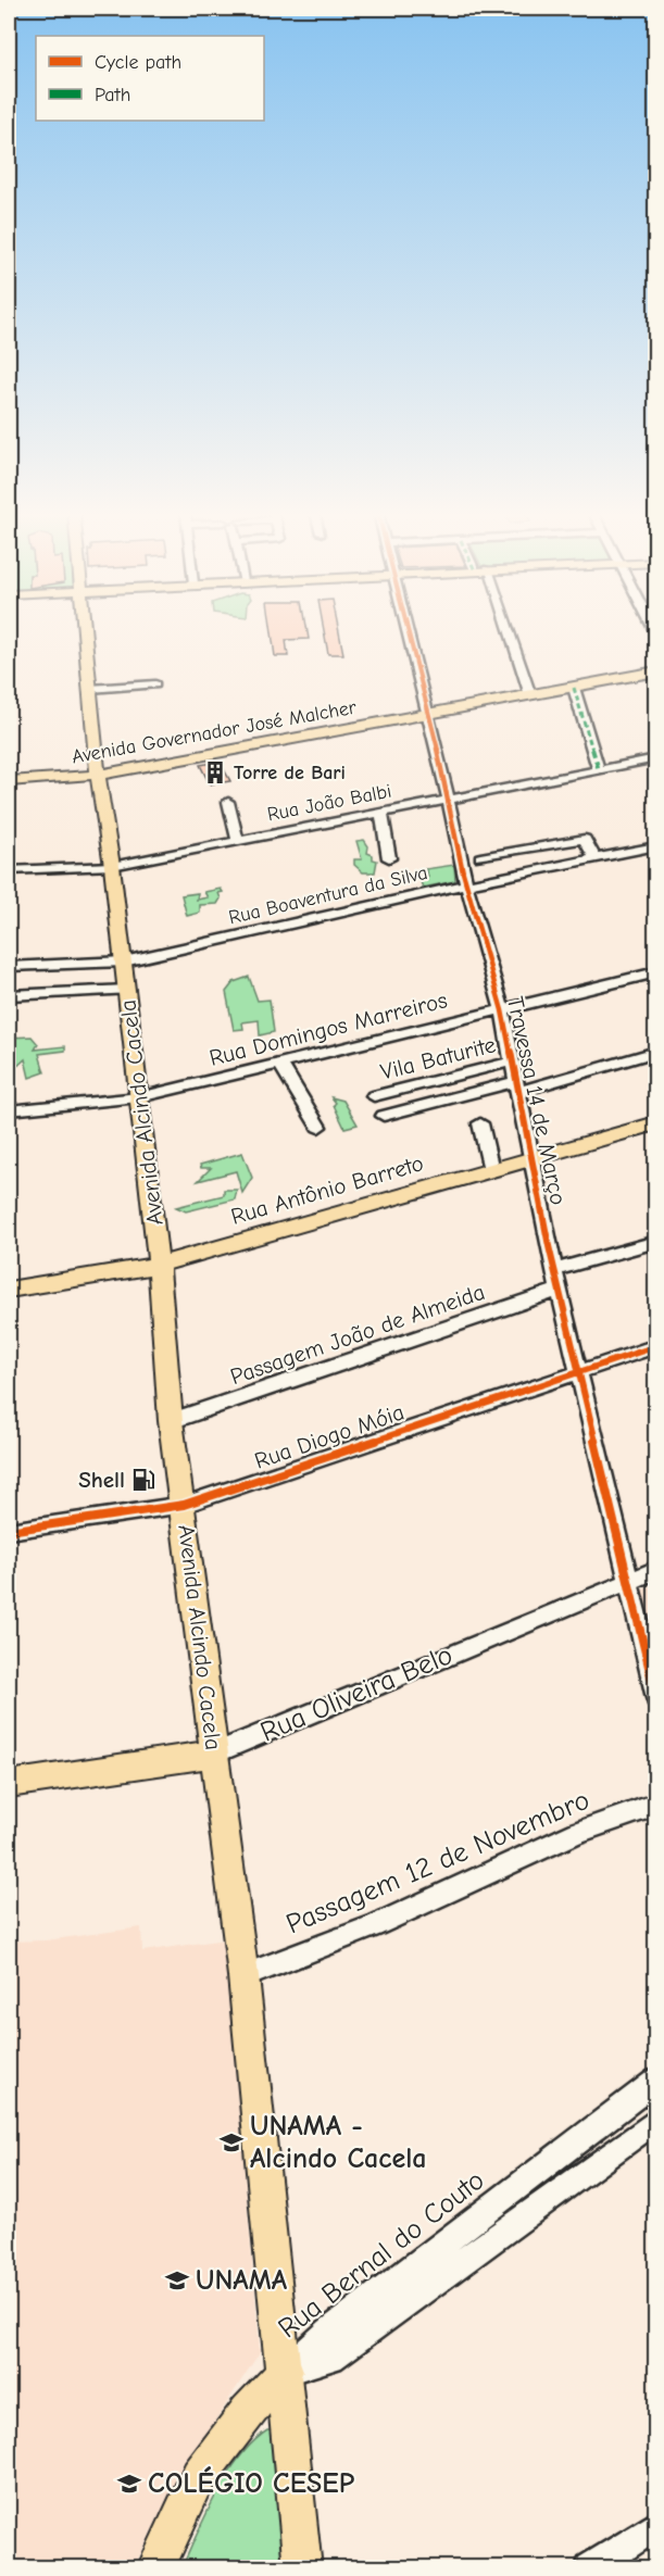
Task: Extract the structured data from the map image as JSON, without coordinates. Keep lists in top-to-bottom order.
{
  "streets": {
    "main road": [
      "Avenida Governador José Malcher",
      "Avenida Alcindo Cacela",
      "Rua Antônio Barreto",
      "Rua Oliveira Belo"
    ],
    "street": [
      "Rua João Balbi",
      "Rua Boaventura da Silva",
      "Rua Domingos Marreiros",
      "Vila Baturite",
      "Travessa 14 de Março",
      "Passagem João de Almeida",
      "Rua Diogo Móia",
      "Passagem 12 de Novembro",
      "Rua Bernal do Couto"
    ]
  },
  "crossings": [
    ["Avenida Governador José Malcher", "Travessa 14 de Março"],
    ["Avenida Governador José Malcher", "Avenida Alcindo Cacela"],
    ["Rua João Balbi", "Travessa 14 de Março"],
    ["Rua João Balbi", "Avenida Alcindo Cacela"],
    ["Rua Boaventura da Silva", "Travessa 14 de Março"],
    ["Rua Boaventura da Silva", "Avenida Alcindo Cacela"],
    ["Rua Domingos Marreiros", "Travessa 14 de Março"],
    ["Rua Domingos Marreiros", "Avenida Alcindo Cacela"],
    ["Vila Baturite", "Travessa 14 de Março"],
    ["Travessa 14 de Março", "Rua Antônio Barreto"],
    ["Travessa 14 de Março", "Passagem João de Almeida"],
    ["Travessa 14 de Março", "Rua Diogo Móia"],
    ["Travessa 14 de Março", "Rua Oliveira Belo"],
    ["Avenida Alcindo Cacela", "Rua Antônio Barreto"],
    ["Avenida Alcindo Cacela", "Passagem João de Almeida"],
    ["Avenida Alcindo Cacela", "Rua Diogo Móia"],
    ["Avenida Alcindo Cacela", "Rua Oliveira Belo"],
    ["Avenida Alcindo Cacela", "Passagem 12 de Novembro"],
    ["Avenida Alcindo Cacela", "Rua Bernal do Couto"]
  ],
  "places": {
    "building": ["Torre de Bari"],
    "fuel station": ["Shell"],
    "school or university": ["UNAMA - Alcindo Cacela", "UNAMA", "COLÉGIO CESEP"]
  },
  "legend": ["Cycle path", "Path"]
}
